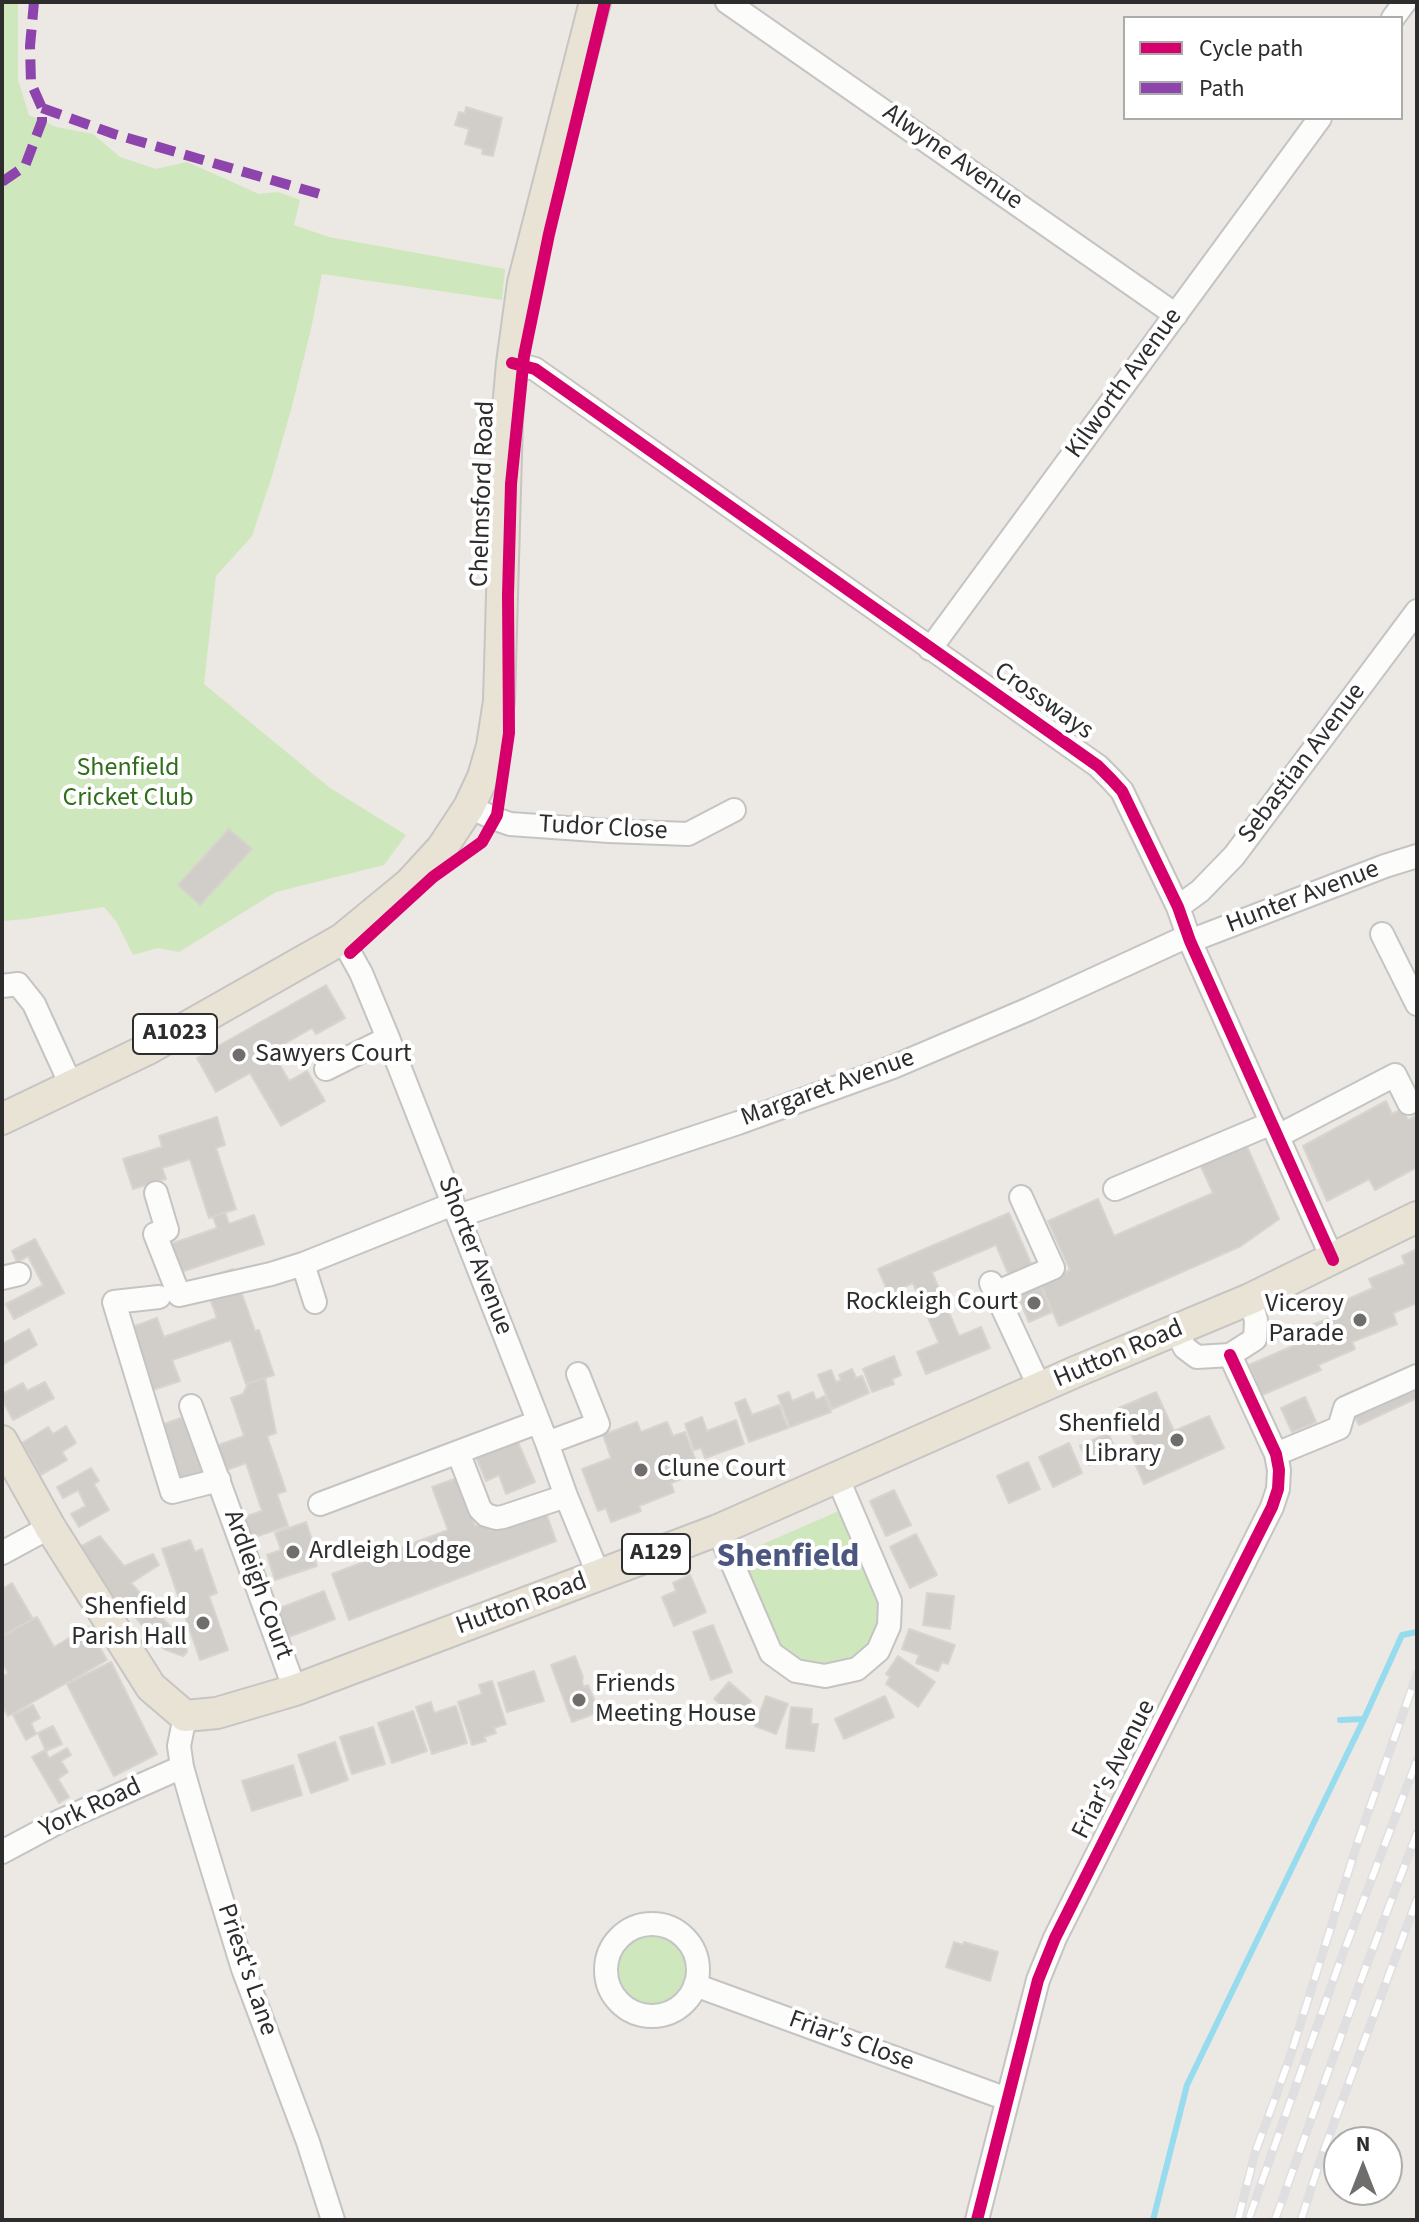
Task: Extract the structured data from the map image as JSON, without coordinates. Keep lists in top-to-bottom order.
{
  "streets": {
    "main road": [
      "Chelmsford Road",
      "A1023",
      "Hutton Road",
      "A129"
    ],
    "street": [
      "Alwyne Avenue",
      "Kilworth Avenue",
      "Crossways",
      "Sebastian Avenue",
      "Tudor Close",
      "Hunter Avenue",
      "Margaret Avenue",
      "Shorter Avenue",
      "Ardleigh Court",
      "Friar's Avenue",
      "York Road",
      "Priest's Lane",
      "Friar's Close"
    ]
  },
  "crossings": [
    ["Alwyne Avenue", "Kilworth Avenue"],
    ["Kilworth Avenue", "Crossways"],
    ["Chelmsford Road", "Crossways"],
    ["Chelmsford Road", "Tudor Close"],
    ["Chelmsford Road", "Shorter Avenue"],
    ["Crossways", "Sebastian Avenue"],
    ["Crossways", "Hunter Avenue"],
    ["Crossways", "Margaret Avenue"],
    ["Crossways", "Hutton Road"],
    ["Hunter Avenue", "Margaret Avenue"],
    ["Margaret Avenue", "Shorter Avenue"],
    ["Shorter Avenue", "Hutton Road"],
    ["Hutton Road", "Ardleigh Court"],
    ["Hutton Road", "Priest's Lane"],
    ["Friar's Avenue", "Friar's Close"],
    ["York Road", "Priest's Lane"]
  ],
  "districts": ["Shenfield"],
  "parks": ["Shenfield Cricket Club"],
  "places": [
    "Sawyers Court",
    "Rockleigh Court",
    "Viceroy Parade",
    "Shenfield Library",
    "Clune Court",
    "Ardleigh Lodge",
    "Shenfield Parish Hall",
    "Friends Meeting House"
  ],
  "legend": ["Cycle path", "Path"],
  "north": "top"
}
